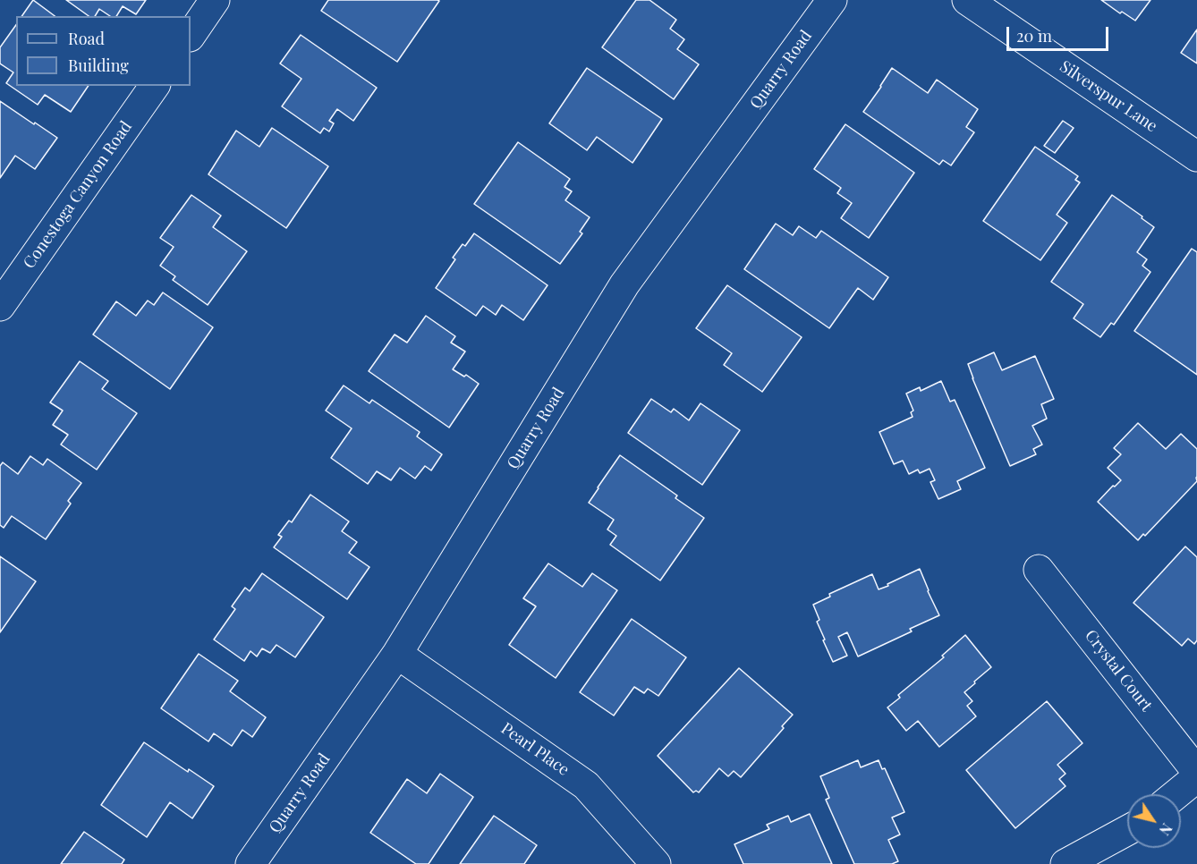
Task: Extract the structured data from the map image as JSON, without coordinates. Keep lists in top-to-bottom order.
{
  "streets": {
    "street": [
      "Quarry Road",
      "Silverspur Lane",
      "Conestoga Canyon Road",
      "Crystal Court",
      "Pearl Place"
    ]
  },
  "crossings": [
    ["Quarry Road", "Pearl Place"]
  ],
  "legend": ["Road", "Building"],
  "scale_bar": "20 m",
  "north": "bottom right"
}
